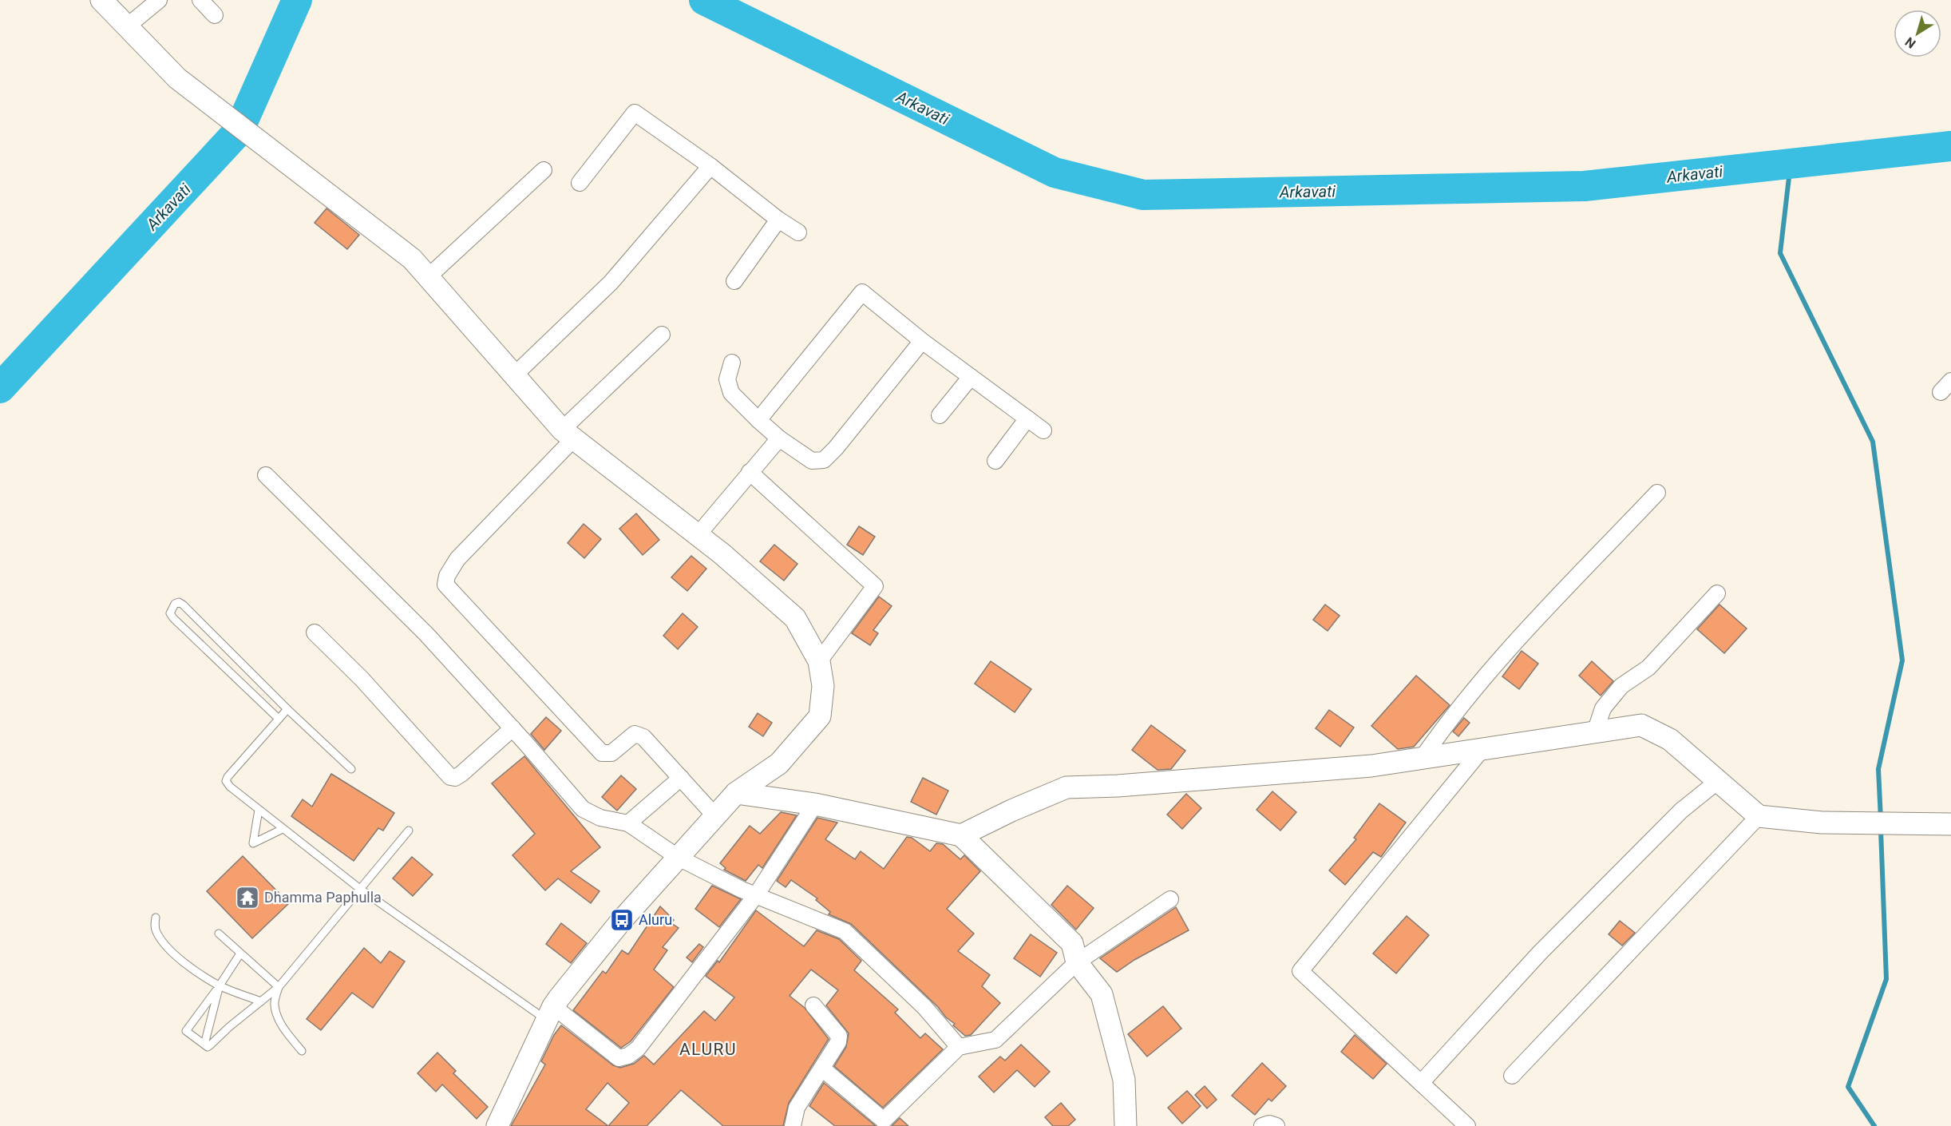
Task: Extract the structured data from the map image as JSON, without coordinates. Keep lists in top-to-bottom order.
{
  "districts": ["ALURU"],
  "water": ["Arkavati"],
  "places": {
    "temple": ["Dhamma Paphulla"],
    "bus stop": ["Aluru"]
  },
  "north": "bottom left"
}
